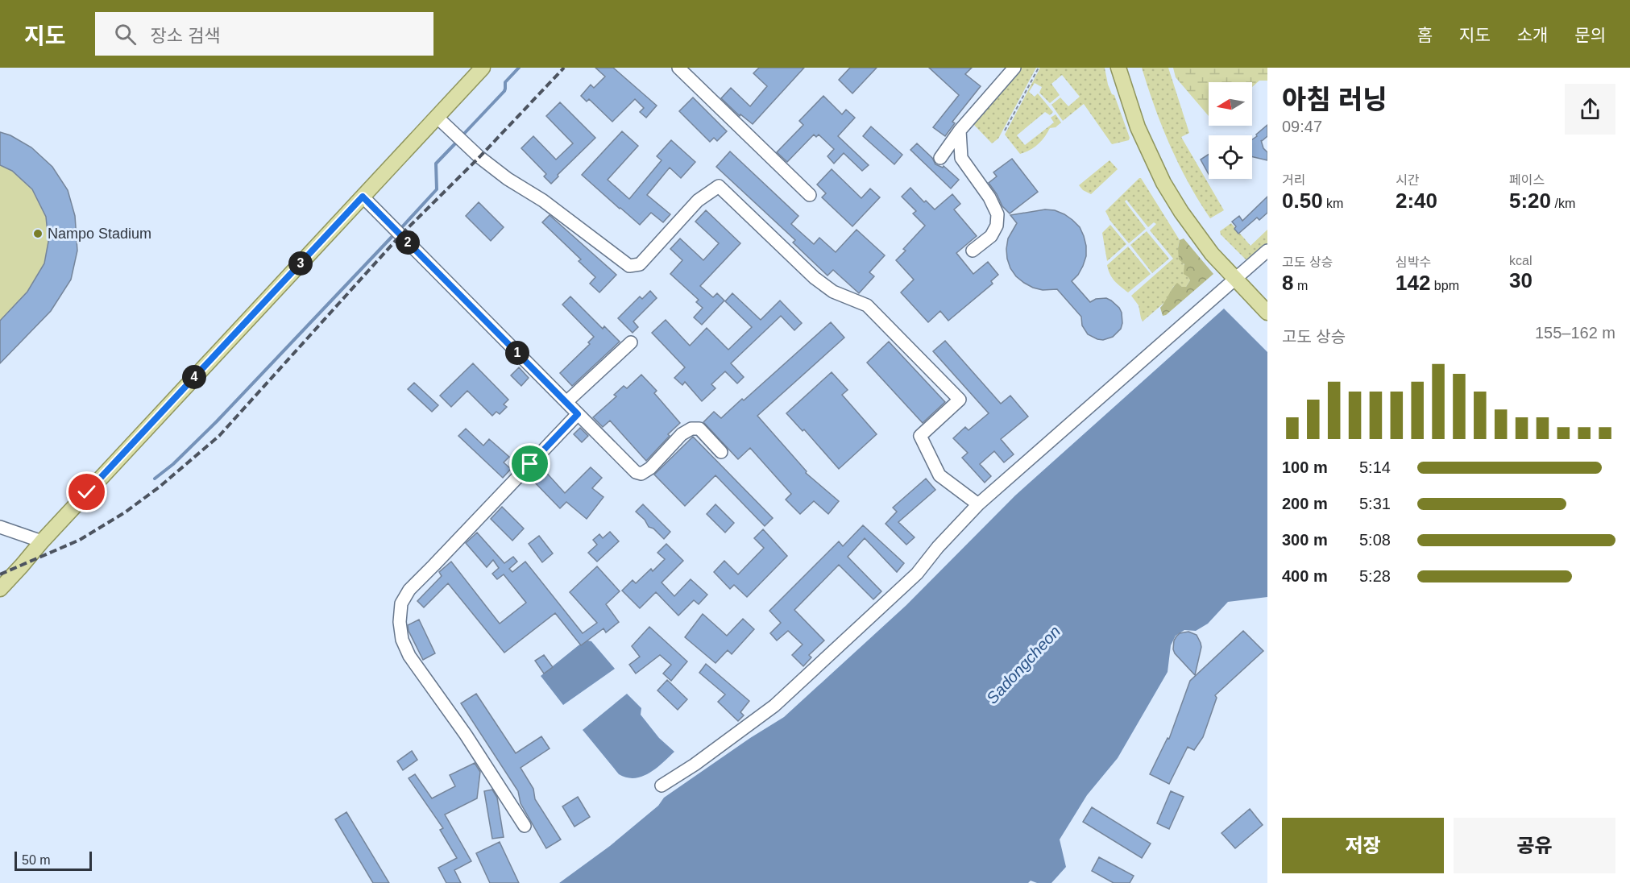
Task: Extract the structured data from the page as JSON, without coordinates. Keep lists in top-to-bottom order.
{
  "water": ["Sadongcheon"],
  "places": ["Nampo Stadium"],
  "scale_bar": "50 m",
  "north": "left",
  "page": {
    "header": "지도",
    "search": "장소 검색",
    "nav": [
      "홈",
      "지도",
      "소개",
      "문의"
    ],
    "heading": ["아침 러닝", "09:47"],
    "stats": [
      ["거리", "0.50 km"],
      ["시간", "2:40"],
      ["페이스", "5:20 /km"],
      ["고도 상승", "8 m"],
      ["심박수", "142 bpm"],
      ["kcal", "30"]
    ],
    "pins": [
      "2",
      "3",
      "1",
      "4"
    ],
    "chart": ["고도 상승", "155–162 m"],
    "list": [
      {
        "name": "100 m",
        "note": "5:14"
      },
      {
        "name": "200 m",
        "note": "5:31"
      },
      {
        "name": "300 m",
        "note": "5:08"
      },
      {
        "name": "400 m",
        "note": "5:28"
      }
    ],
    "buttons": ["저장", "공유"],
    "scale": "50 m"
  }
}
